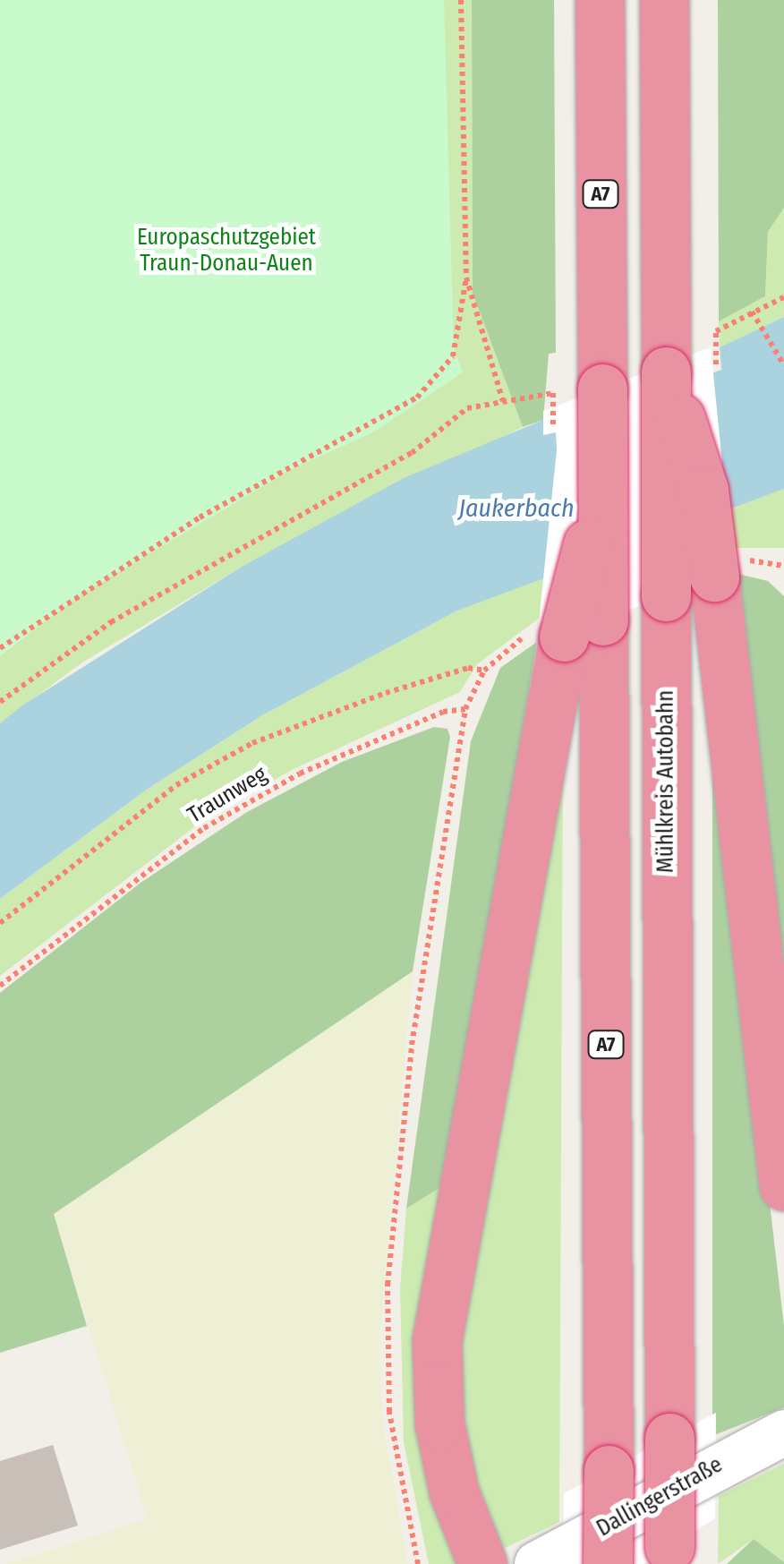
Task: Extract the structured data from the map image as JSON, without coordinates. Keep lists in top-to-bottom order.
{
  "streets": {
    "highway": ["A7", "Mühlkreis Autobahn"],
    "street": ["Dallingerstraße"],
    "path": ["Traunweg"]
  },
  "water": ["Jaukerbach"],
  "parks": ["Europaschutzgebiet Traun-Donau-Auen"]
}
